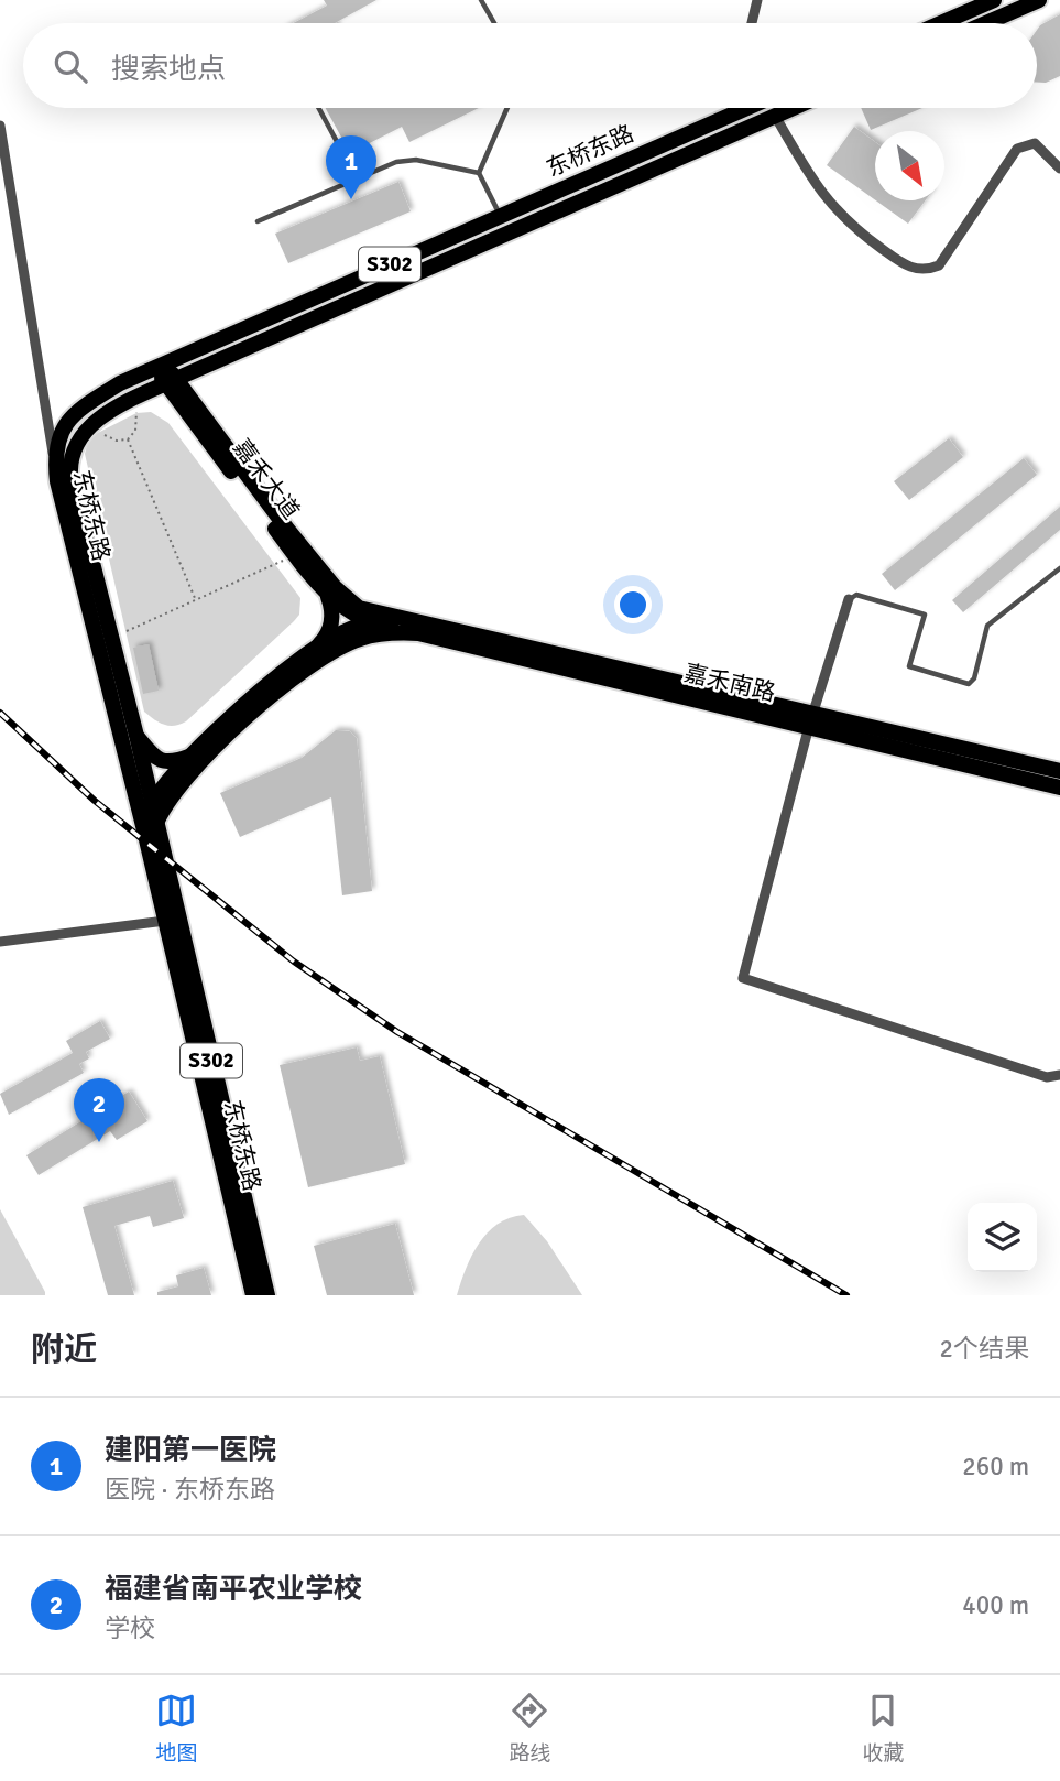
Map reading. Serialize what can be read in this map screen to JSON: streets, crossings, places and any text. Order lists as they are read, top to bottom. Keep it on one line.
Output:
{"streets":{"main road":["东桥东路","S302","嘉禾大道","嘉禾南路"]},"crossings":[["东桥东路","嘉禾大道"]],"north":"bottom right","page":{"search":"搜索地点","pins":["1","2"],"heading":["附近","2个结果"],"list":[{"mark":"1","name":"建阳第一医院","note":"医院 · 东桥东路","value":"260 m"},{"mark":"2","name":"福建省南平农业学校","note":"学校","value":"400 m"}],"nav":["地图","路线","收藏"]}}
